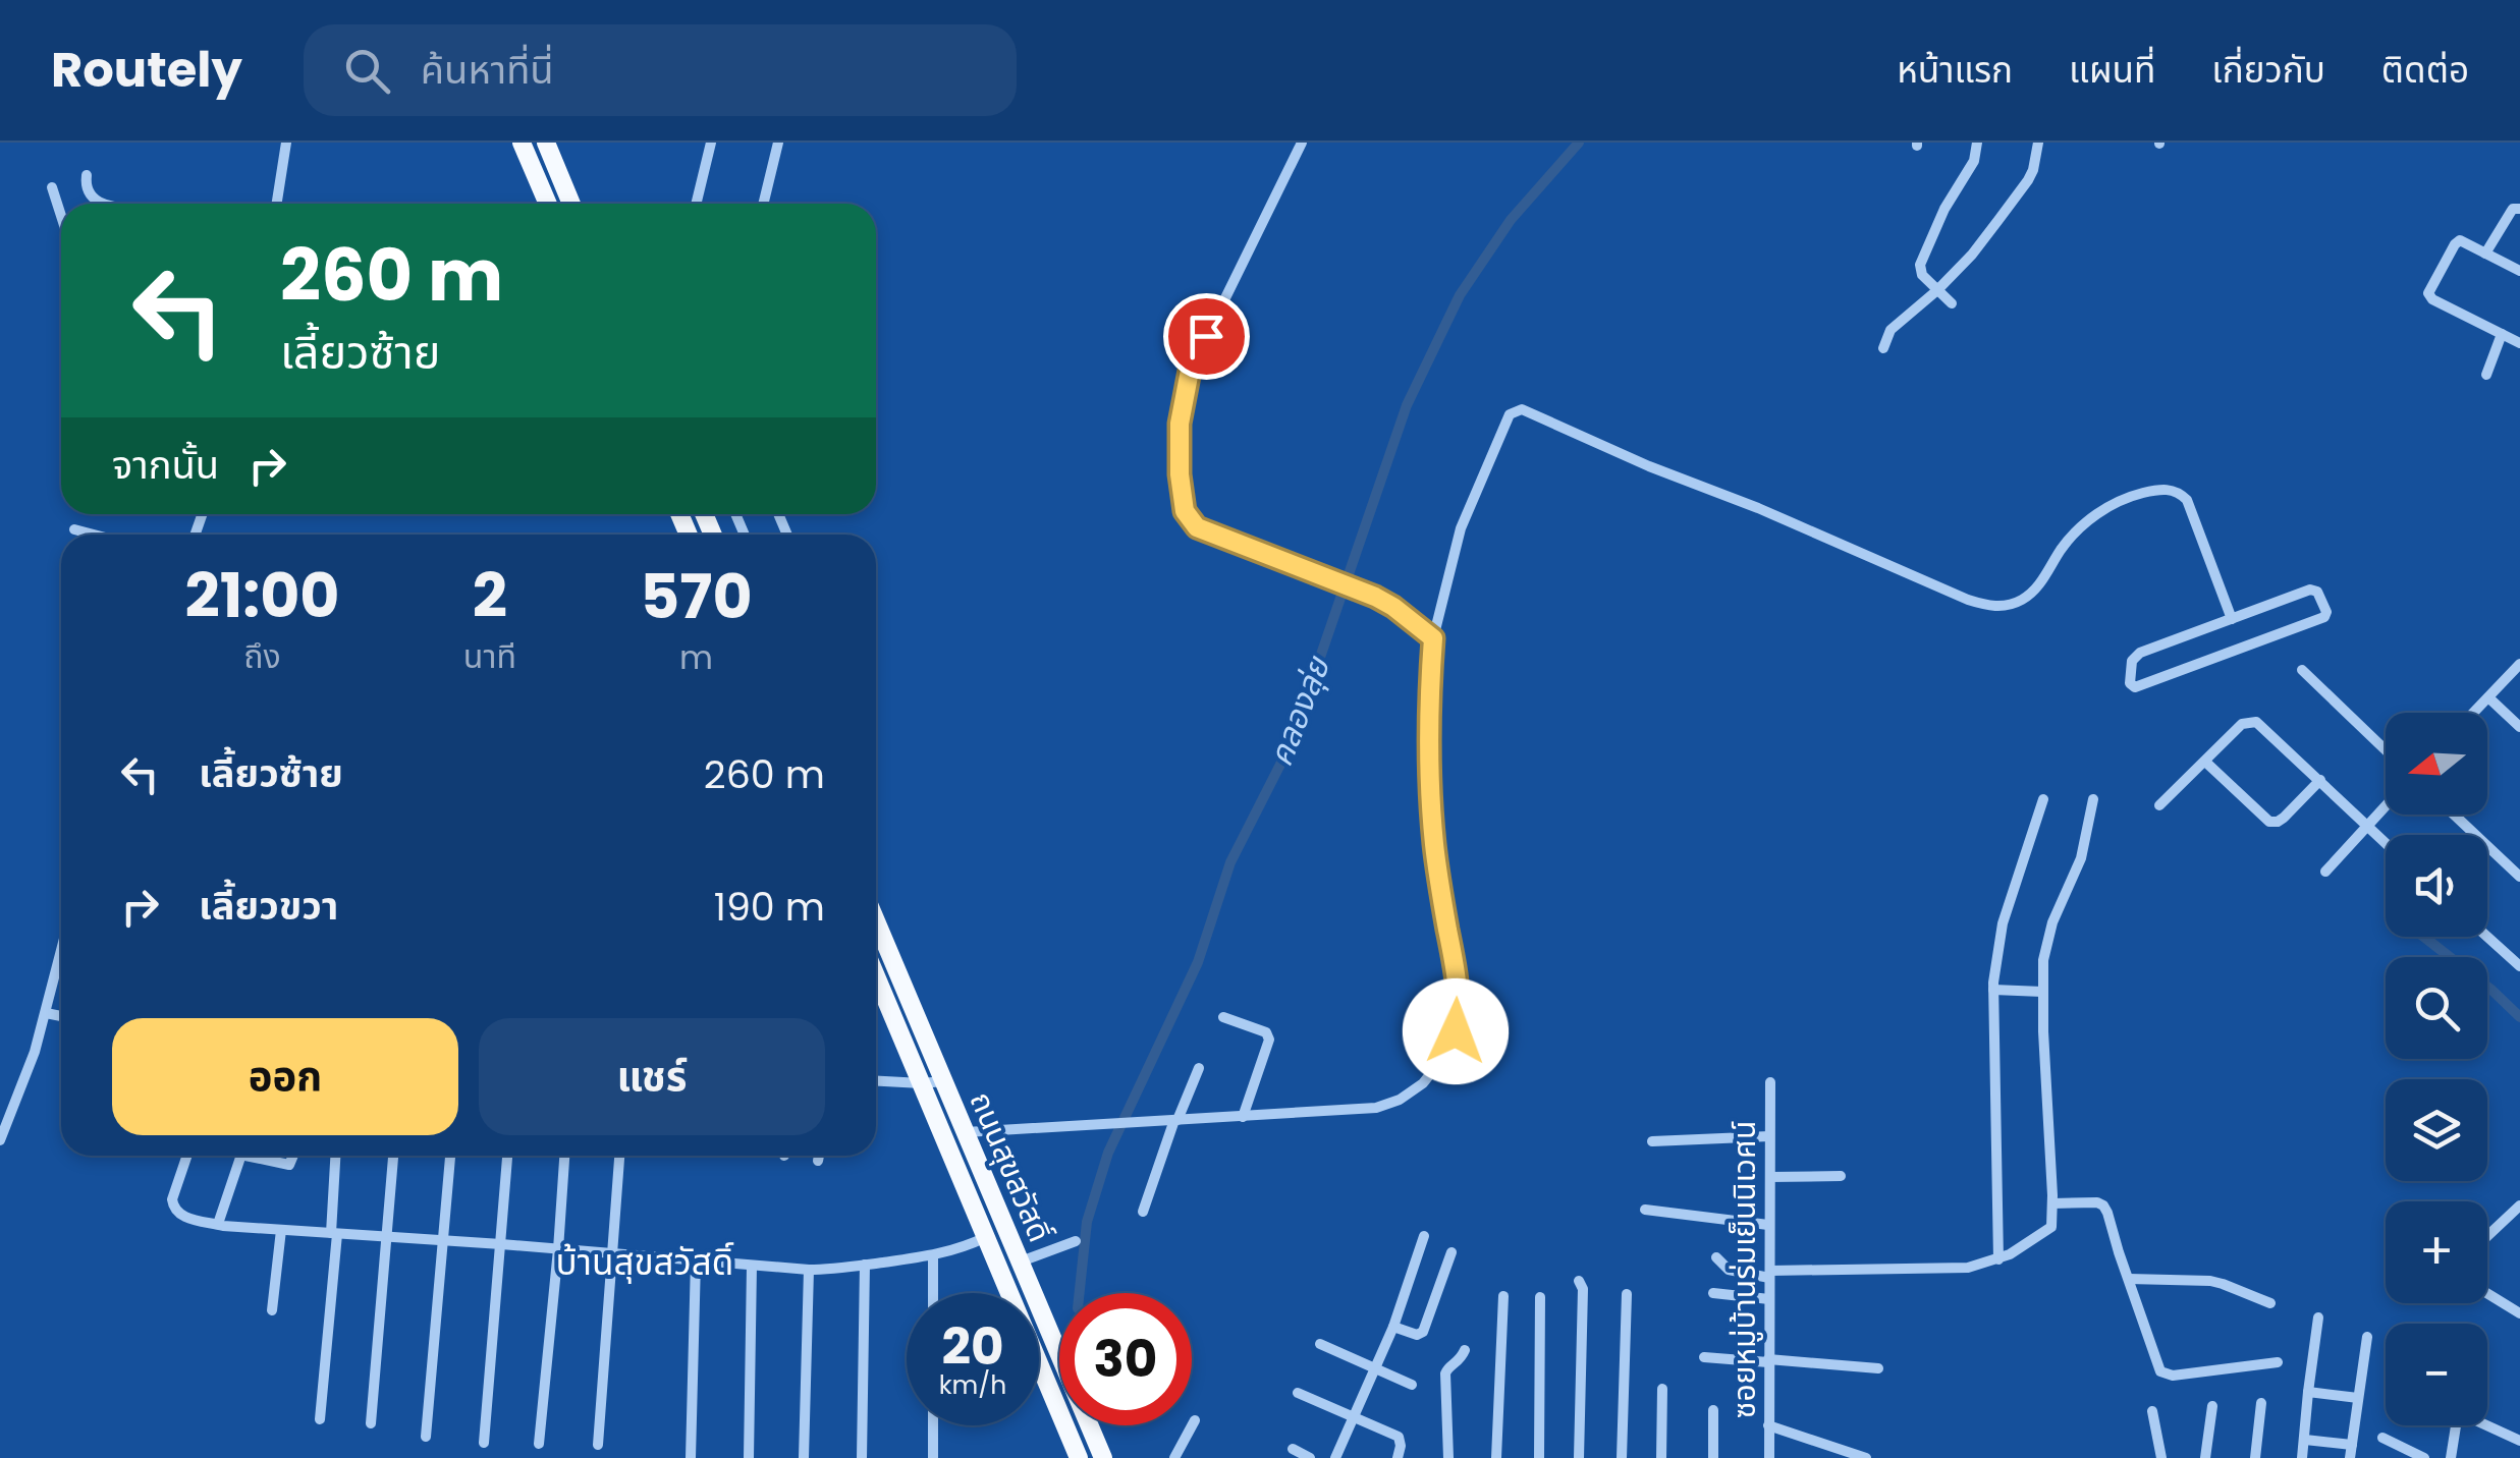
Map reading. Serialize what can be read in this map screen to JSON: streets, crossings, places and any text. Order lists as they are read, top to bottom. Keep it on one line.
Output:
{"streets":{"main road":["ถนนสุขสวัสดิ์"],"street":["ซอยหมู่บ้านร่มเย็นนิเวศน์"]},"districts":["บ้านสุขสวัสดิ์"],"water":["คลองลุ่ย"],"north":"left","page":{"header":"Routely","search":"ค้นหาที่นี่","nav":["หน้าแรก","แผนที่","เกี่ยวกับ","ติดต่อ"],"turn":["260 m","เลี้ยวซ้าย"],"then":"จากนั้น","eta":["21:00","ถึง","2","นาที","570","m"],"list":[{"name":"เลี้ยวซ้าย","value":"260 m"},{"name":"เลี้ยวขวา","value":"190 m"}],"map_buttons":["+","−"],"buttons":["ออก","แชร์"],"speed":"20 km/h","limit":"30"}}
